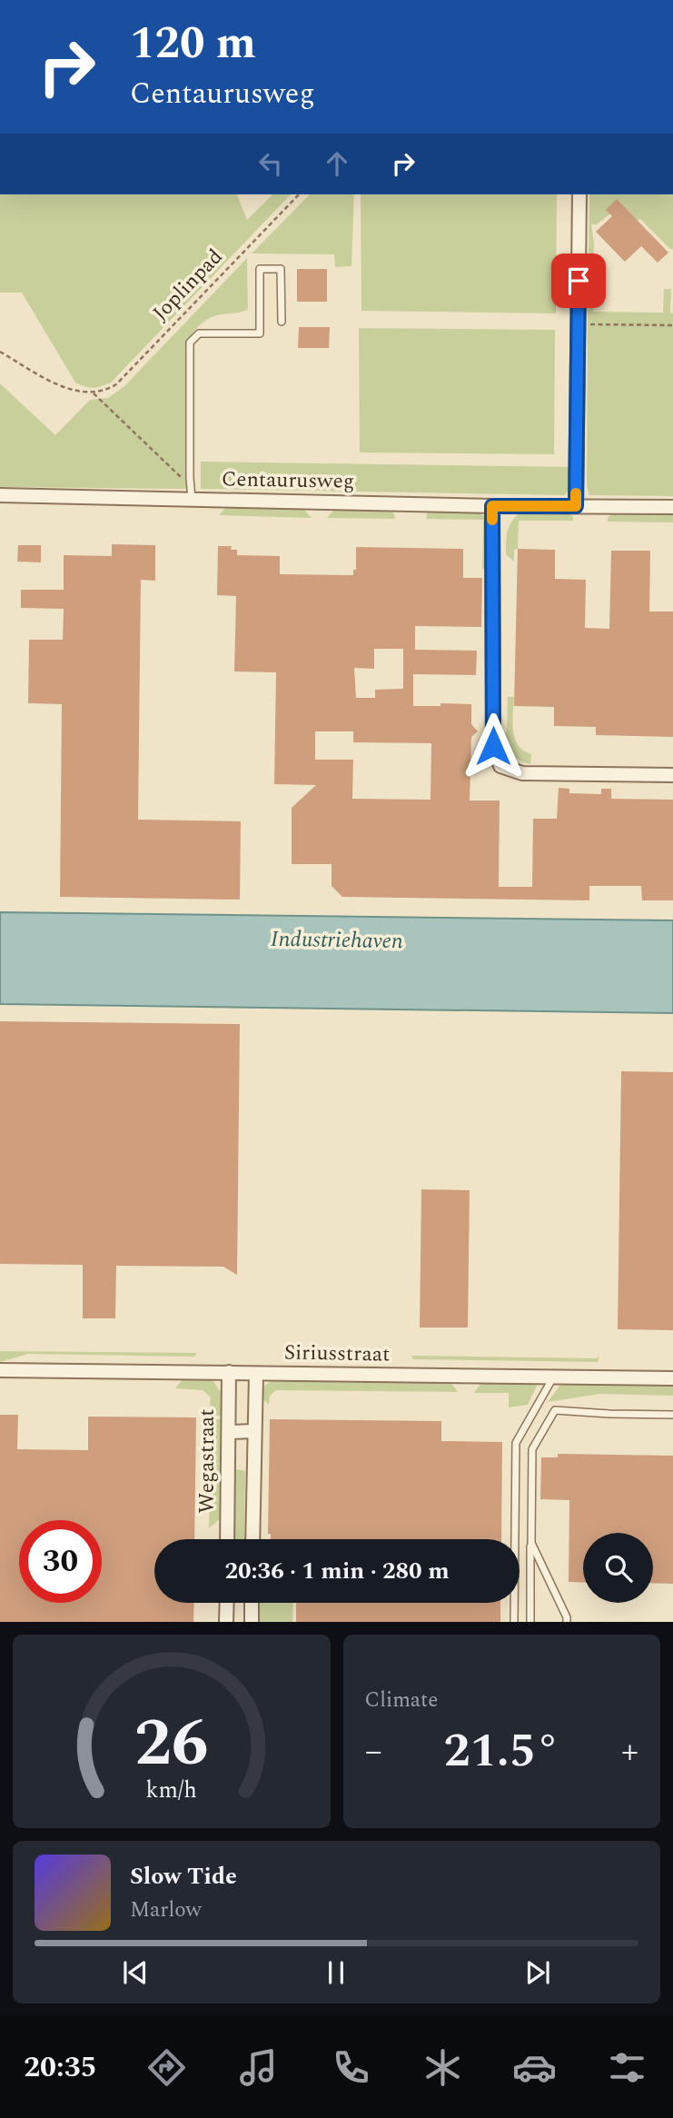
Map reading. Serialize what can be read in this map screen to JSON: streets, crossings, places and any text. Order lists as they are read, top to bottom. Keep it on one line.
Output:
{"streets":{"street":["Centaurusweg","Siriusstraat","Wegastraat"],"path":["Joplinpad"]},"crossings":[["Siriusstraat","Wegastraat"]],"water":["Industriehaven"],"page":{"turn":["120 m","Centaurusweg"],"limit":"30","trip":"20:36 · 1 min · 280 m","tile":"Climate","heat":["−","21.5°","+"],"song":["Slow Tide","Marlow"],"tabs":"20:35","gauge":["26","km/h"]}}
